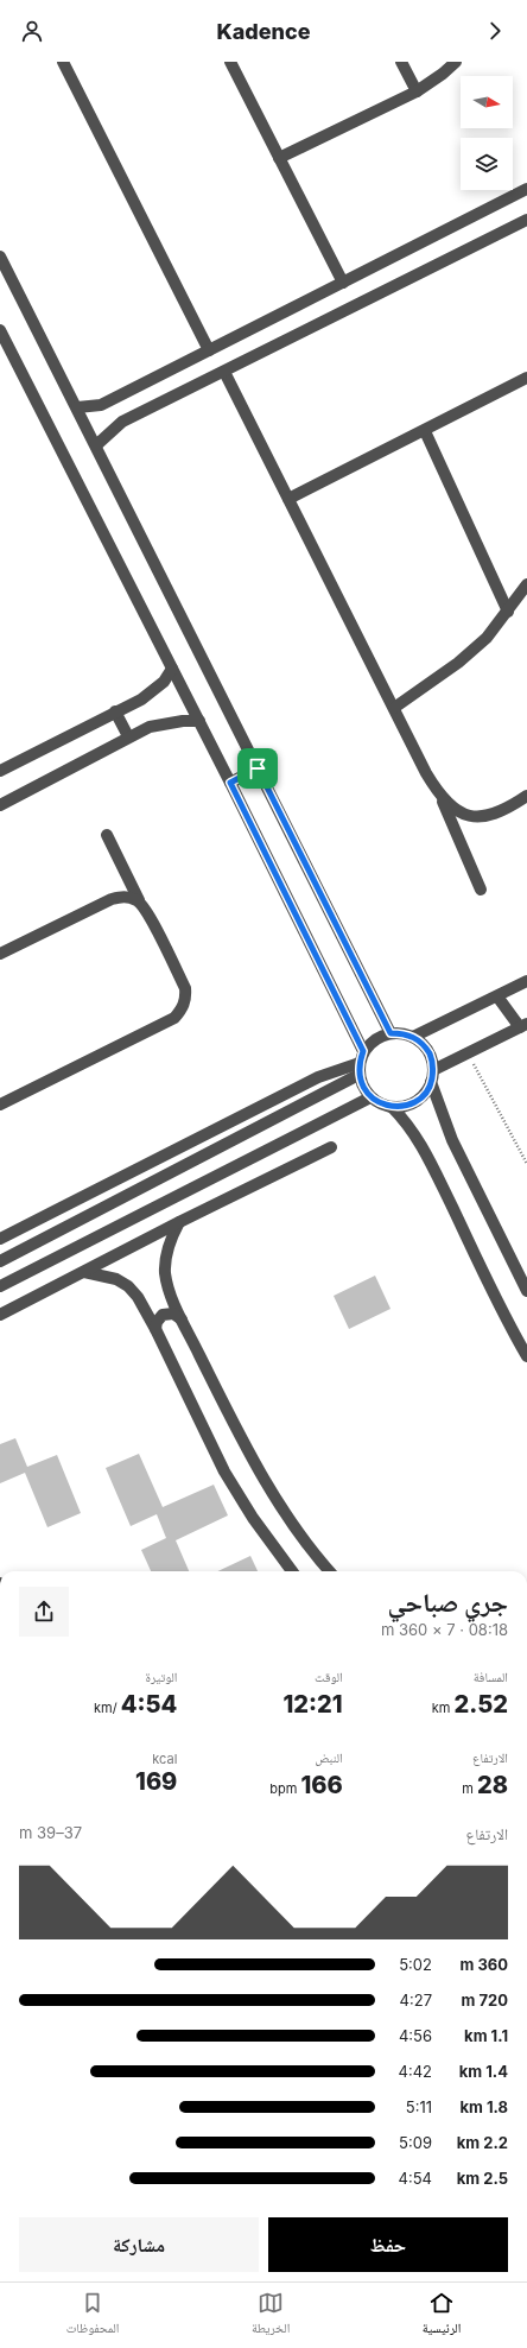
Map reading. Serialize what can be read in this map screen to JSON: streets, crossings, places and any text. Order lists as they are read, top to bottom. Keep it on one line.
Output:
{"north":"right","page":{"header":"Kadence","heading":["جري صباحي","08:18 · 7 × 360 m"],"stats":[["المسافة","2.52 km"],["الوقت","12:21"],["الوتيرة","4:54 /km"],["الارتفاع","28 m"],["النبض","166 bpm"],["kcal","169"]],"chart":["الارتفاع","37–39 m"],"list":[{"name":"360 m","note":"5:02"},{"name":"720 m","note":"4:27"},{"name":"1.1 km","note":"4:56"},{"name":"1.4 km","note":"4:42"},{"name":"1.8 km","note":"5:11"},{"name":"2.2 km","note":"5:09"},{"name":"2.5 km","note":"4:54"}],"buttons":["حفظ","مشاركة"],"tabs":["الرئيسية","الخريطة","المحفوظات"]}}
